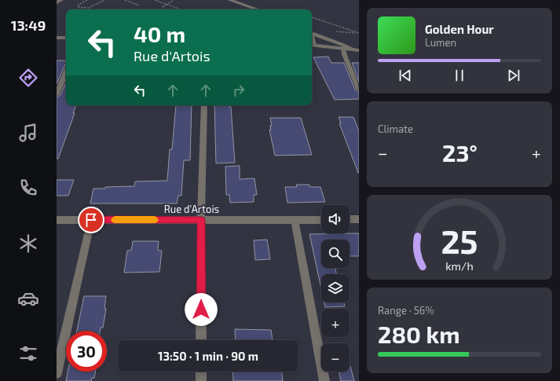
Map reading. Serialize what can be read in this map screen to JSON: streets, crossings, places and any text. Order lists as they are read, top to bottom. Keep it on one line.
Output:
{"streets":{"street":["Rue d'Artois"]},"page":{"tabs":"13:49","turn":["40 m","Rue d'Artois"],"song":["Golden Hour","Lumen"],"tile":["Climate",["Range · 56%","280 km"]],"heat":["−","23°","+"],"map_buttons":["+","−"],"limit":"30","trip":"13:50 · 1 min · 90 m","gauge":["25","km/h"]}}
